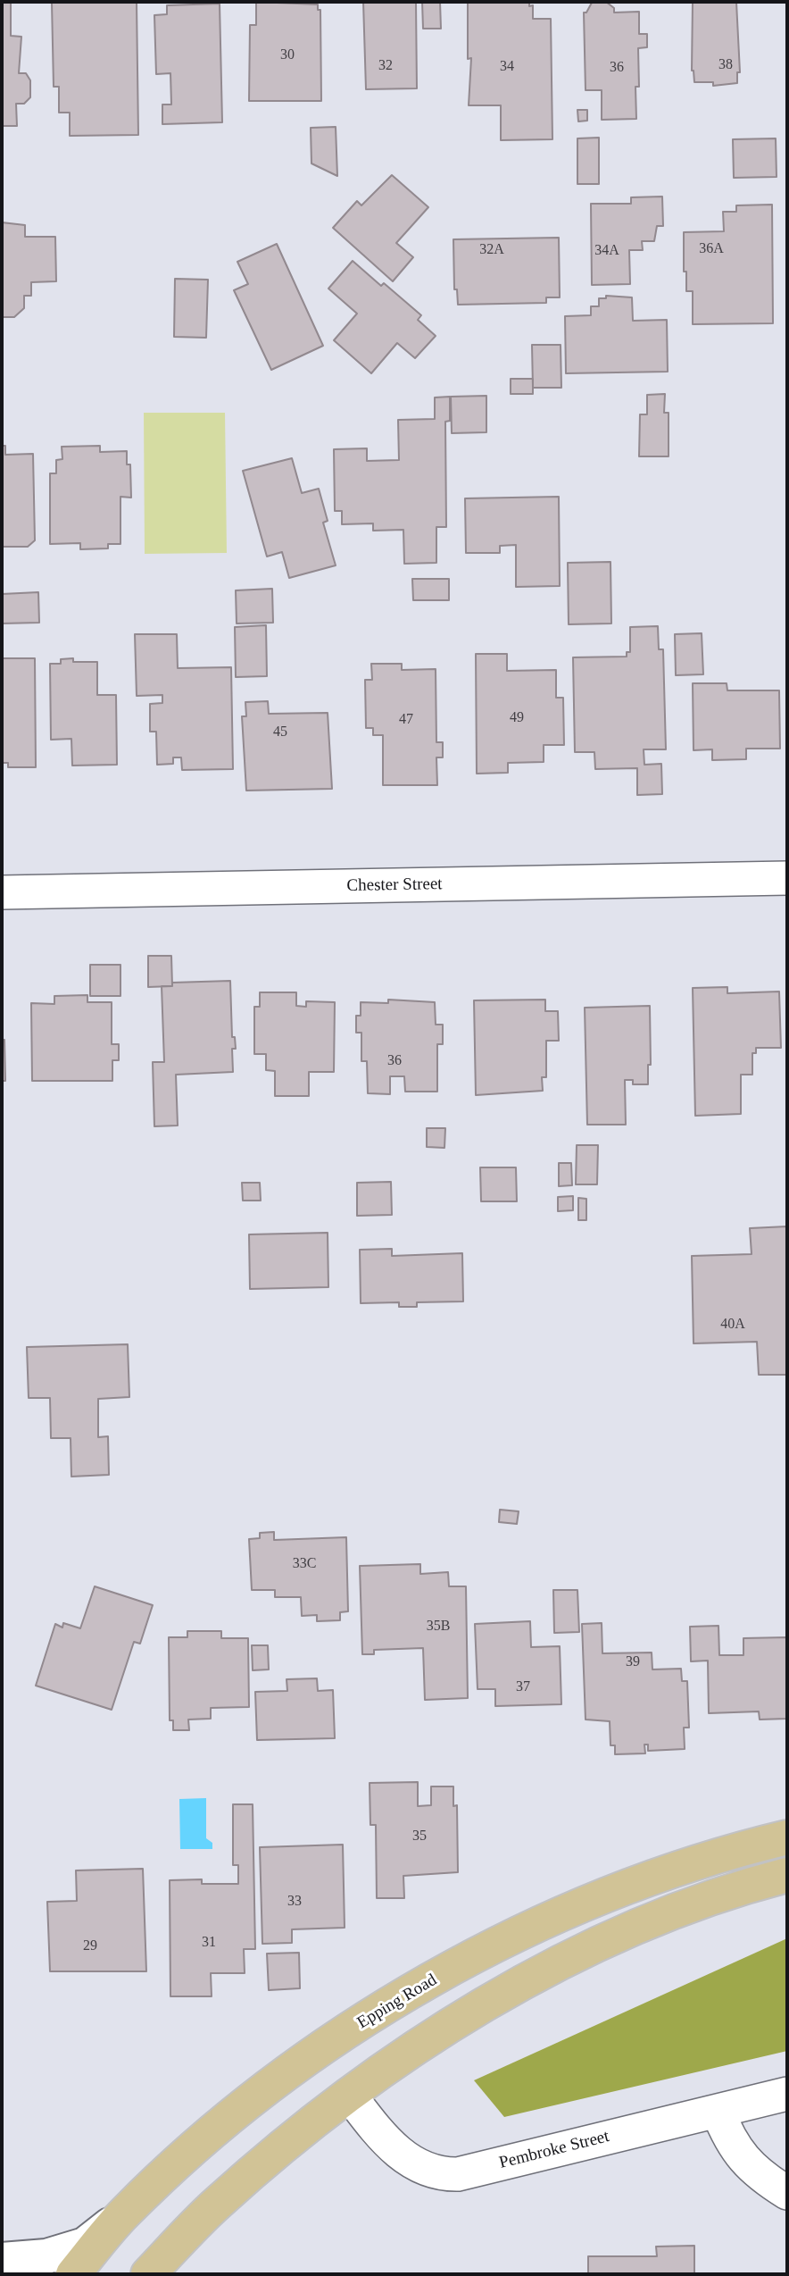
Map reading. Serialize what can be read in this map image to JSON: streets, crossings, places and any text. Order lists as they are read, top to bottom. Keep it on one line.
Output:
{"streets":{"main road":["Epping Road"],"street":["Chester Street","Pembroke Street"]},"house_numbers":["30","38","32","34","36","36A","32A","34A","49","47","45","36","40A","33C","35B","39","37","35","33","31","29"]}
